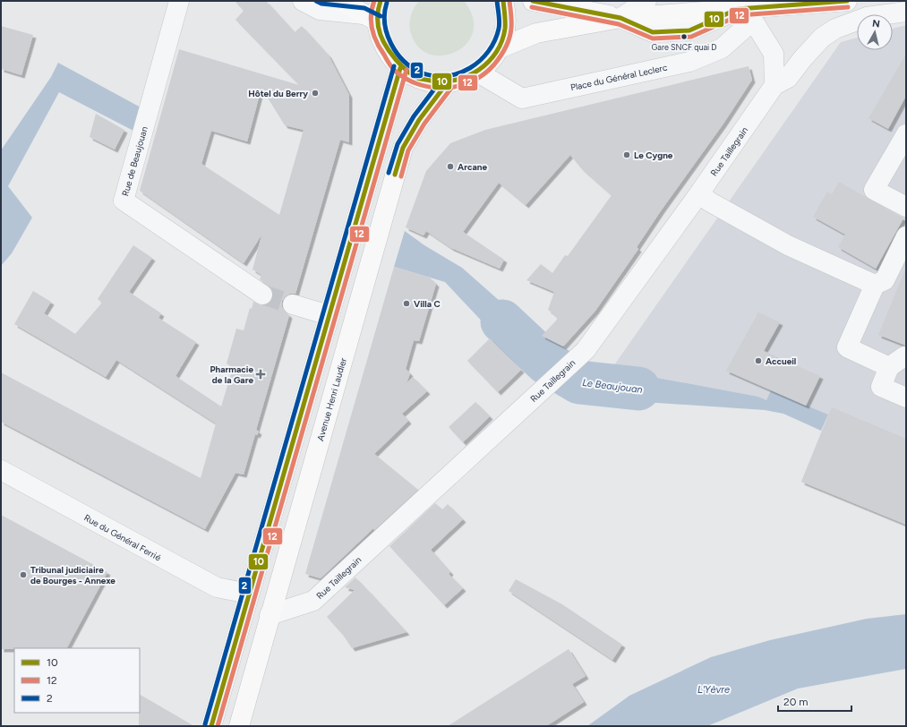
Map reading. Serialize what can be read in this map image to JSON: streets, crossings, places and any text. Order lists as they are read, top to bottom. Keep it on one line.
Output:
{"streets":{"main road":["Avenue Henri Laudier"],"street":["Place du Général Leclerc","Rue Taillegrain","Rue de Beaujouan","Rue du Général Ferrié"]},"crossings":[["Rue Taillegrain","Avenue Henri Laudier"]],"water":["Le Beaujouan","L'Yèvre"],"places":{"other":["Gare SNCF quai D","Hôtel du Berry","Le Cygne","Arcane","Villa C","Accueil","Tribunal judiciaire de Bourges - Annexe"],"health":["Pharmacie de la Gare"]},"lines":["transit line 10","transit line 12","transit line 2"],"legend":["10","12","2"],"scale_bar":"20 m","north":"top"}
